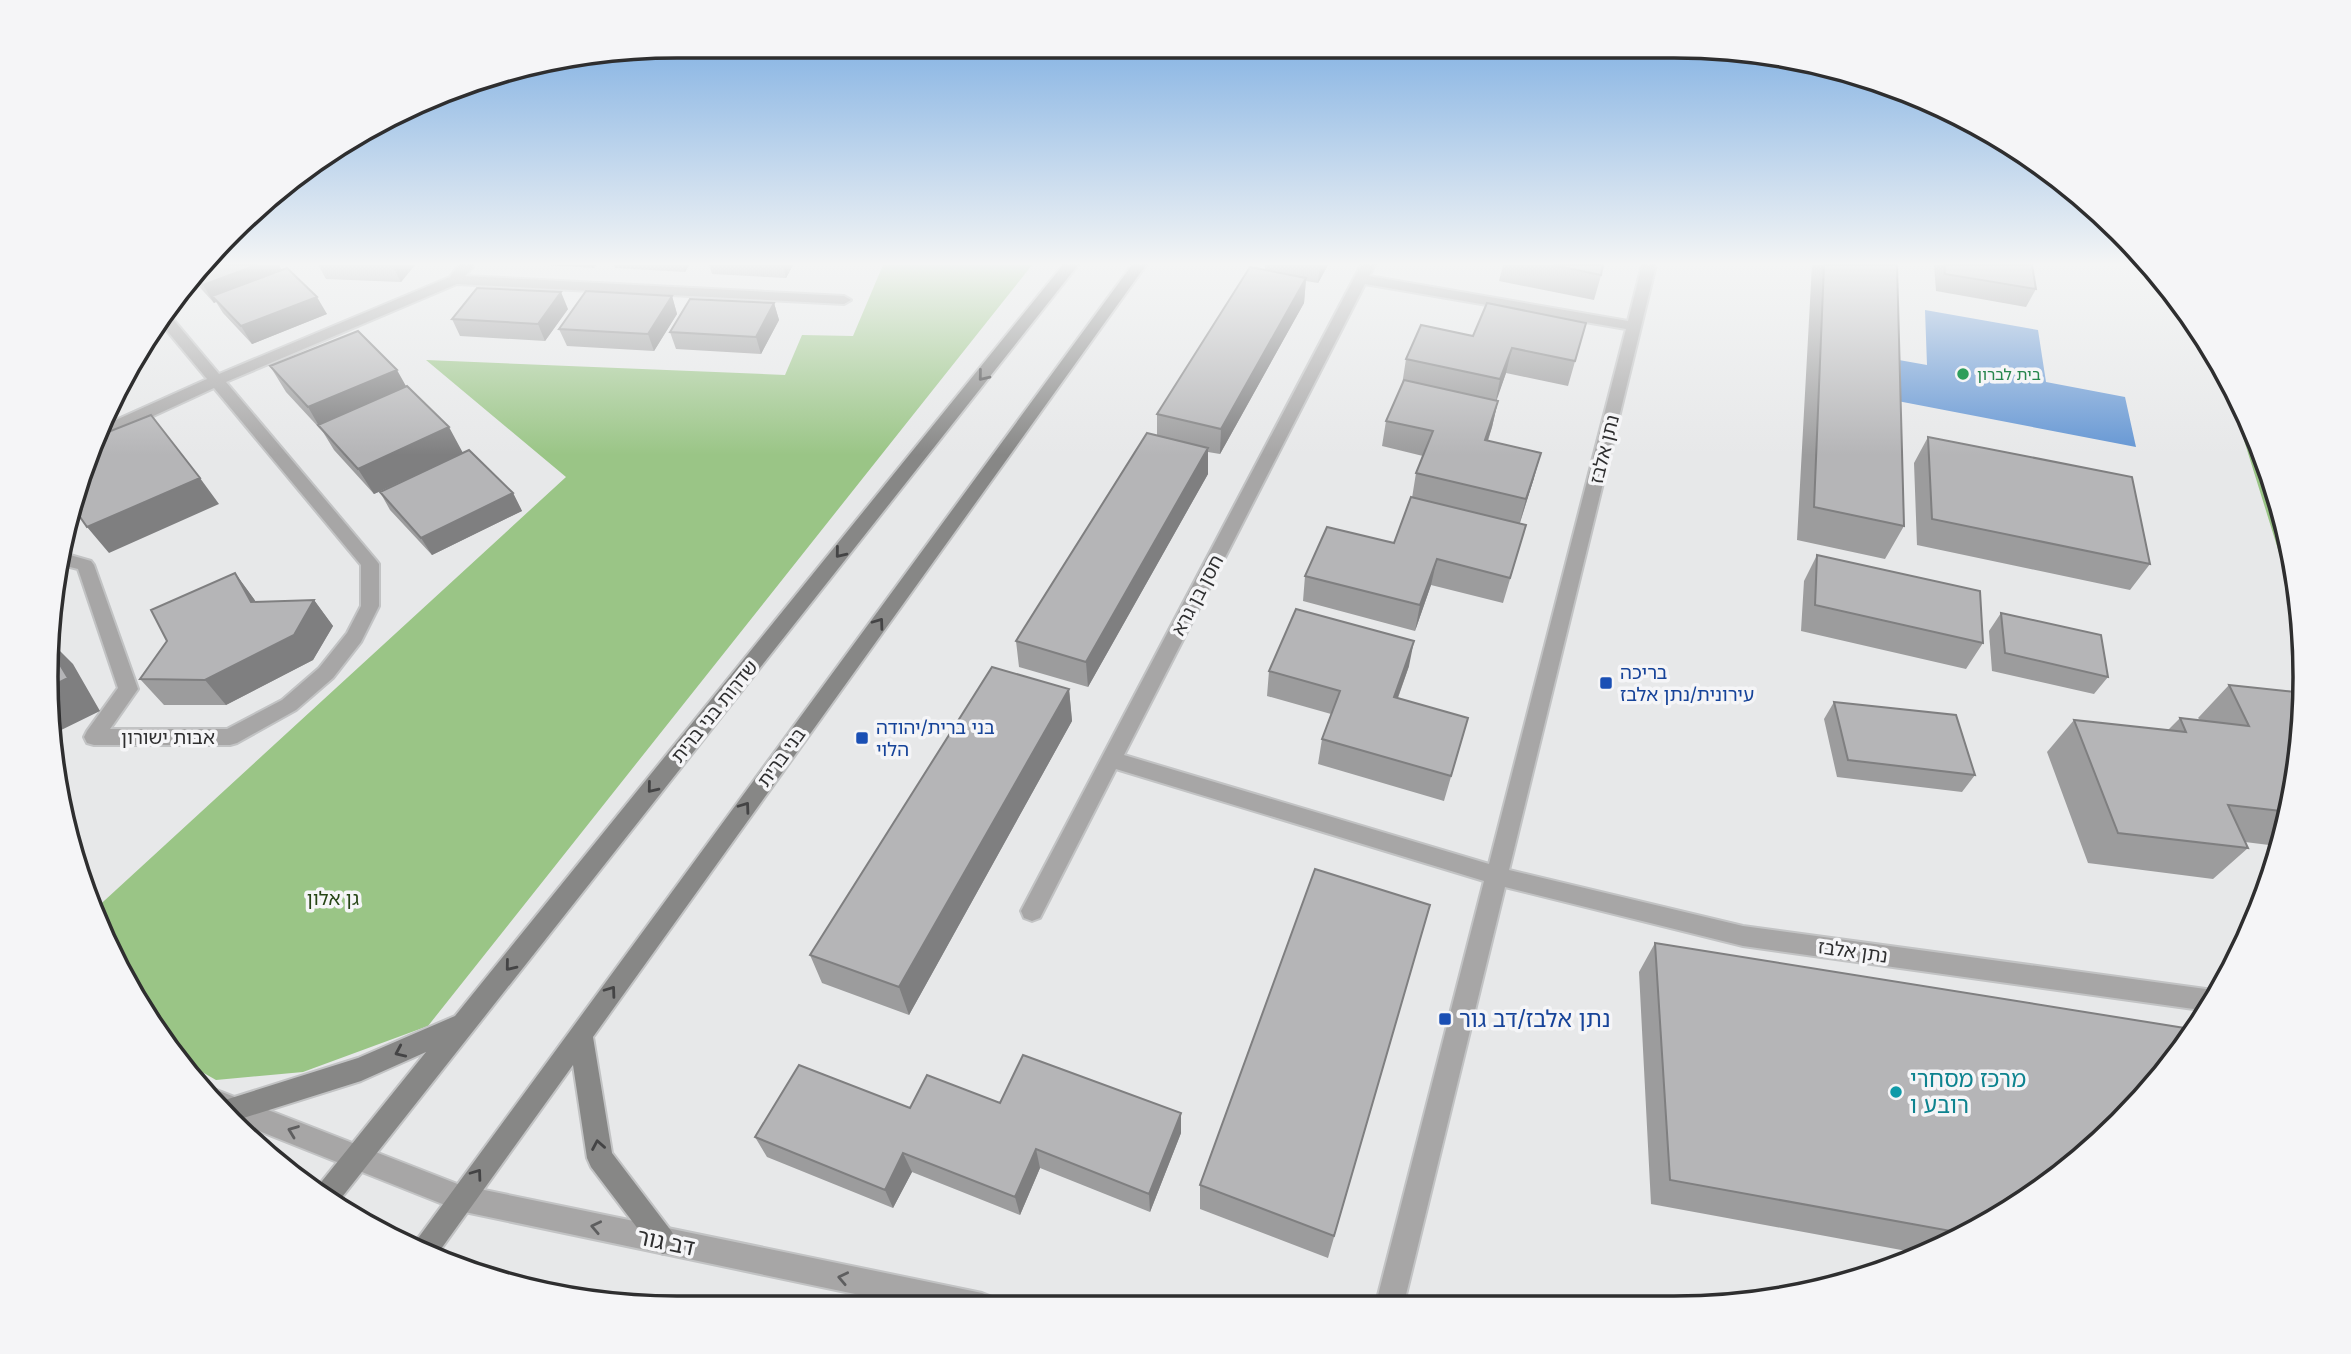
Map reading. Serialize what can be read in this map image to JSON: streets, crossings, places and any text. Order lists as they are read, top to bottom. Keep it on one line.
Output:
{"streets":{"main road":["שדרות בני ברית","בני ברית"],"street":["נתן אלבז","חסן בן גרא","אבות ישורון","דב גור"]},"crossings":[["נתן אלבז","חסן בן גרא"],["שדרות בני ברית","דב גור"],["בני ברית","דב גור"]],"one_way":["שדרות בני ברית","בני ברית","דב גור"],"parks":["גן אלון"],"places":{"other":["בית לברון","מרכז מסחרי רובע ו"],"transit":["בריכה עירונית/נתן אלבז","בני ברית/יהודה הלוי","נתן אלבז/דב גור"]}}
